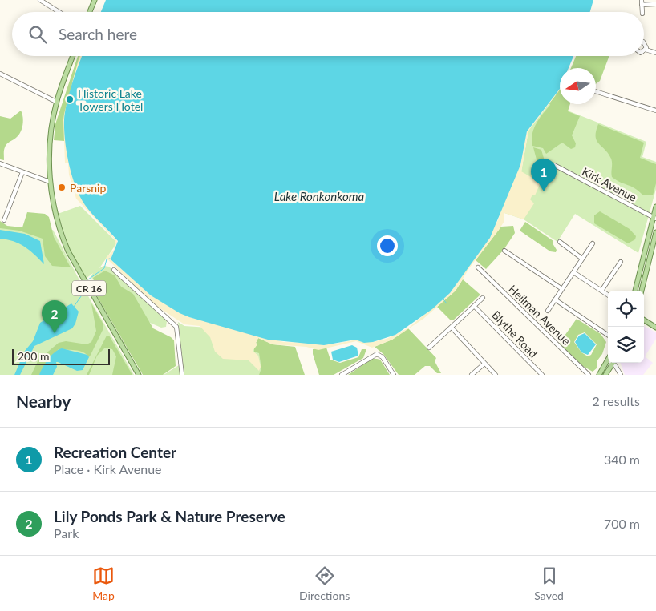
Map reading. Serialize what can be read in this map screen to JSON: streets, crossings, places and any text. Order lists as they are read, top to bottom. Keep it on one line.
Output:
{"streets":{"main road":["CR 16"],"street":["Kirk Avenue","Heilman Avenue","Blythe Road"]},"water":["Lake Ronkonkoma"],"places":["Historic Lake Towers Hotel","Parsnip"],"scale_bar":"200 m","north":"left","page":{"search":"Search here","pins":["1","2"],"scale":"200 m","heading":["Nearby","2 results"],"list":[{"mark":"1","name":"Recreation Center","note":"Place · Kirk Avenue","value":"340 m"},{"mark":"2","name":"Lily Ponds Park & Nature Preserve","note":"Park","value":"700 m"}],"nav":["Map","Directions","Saved"]}}
